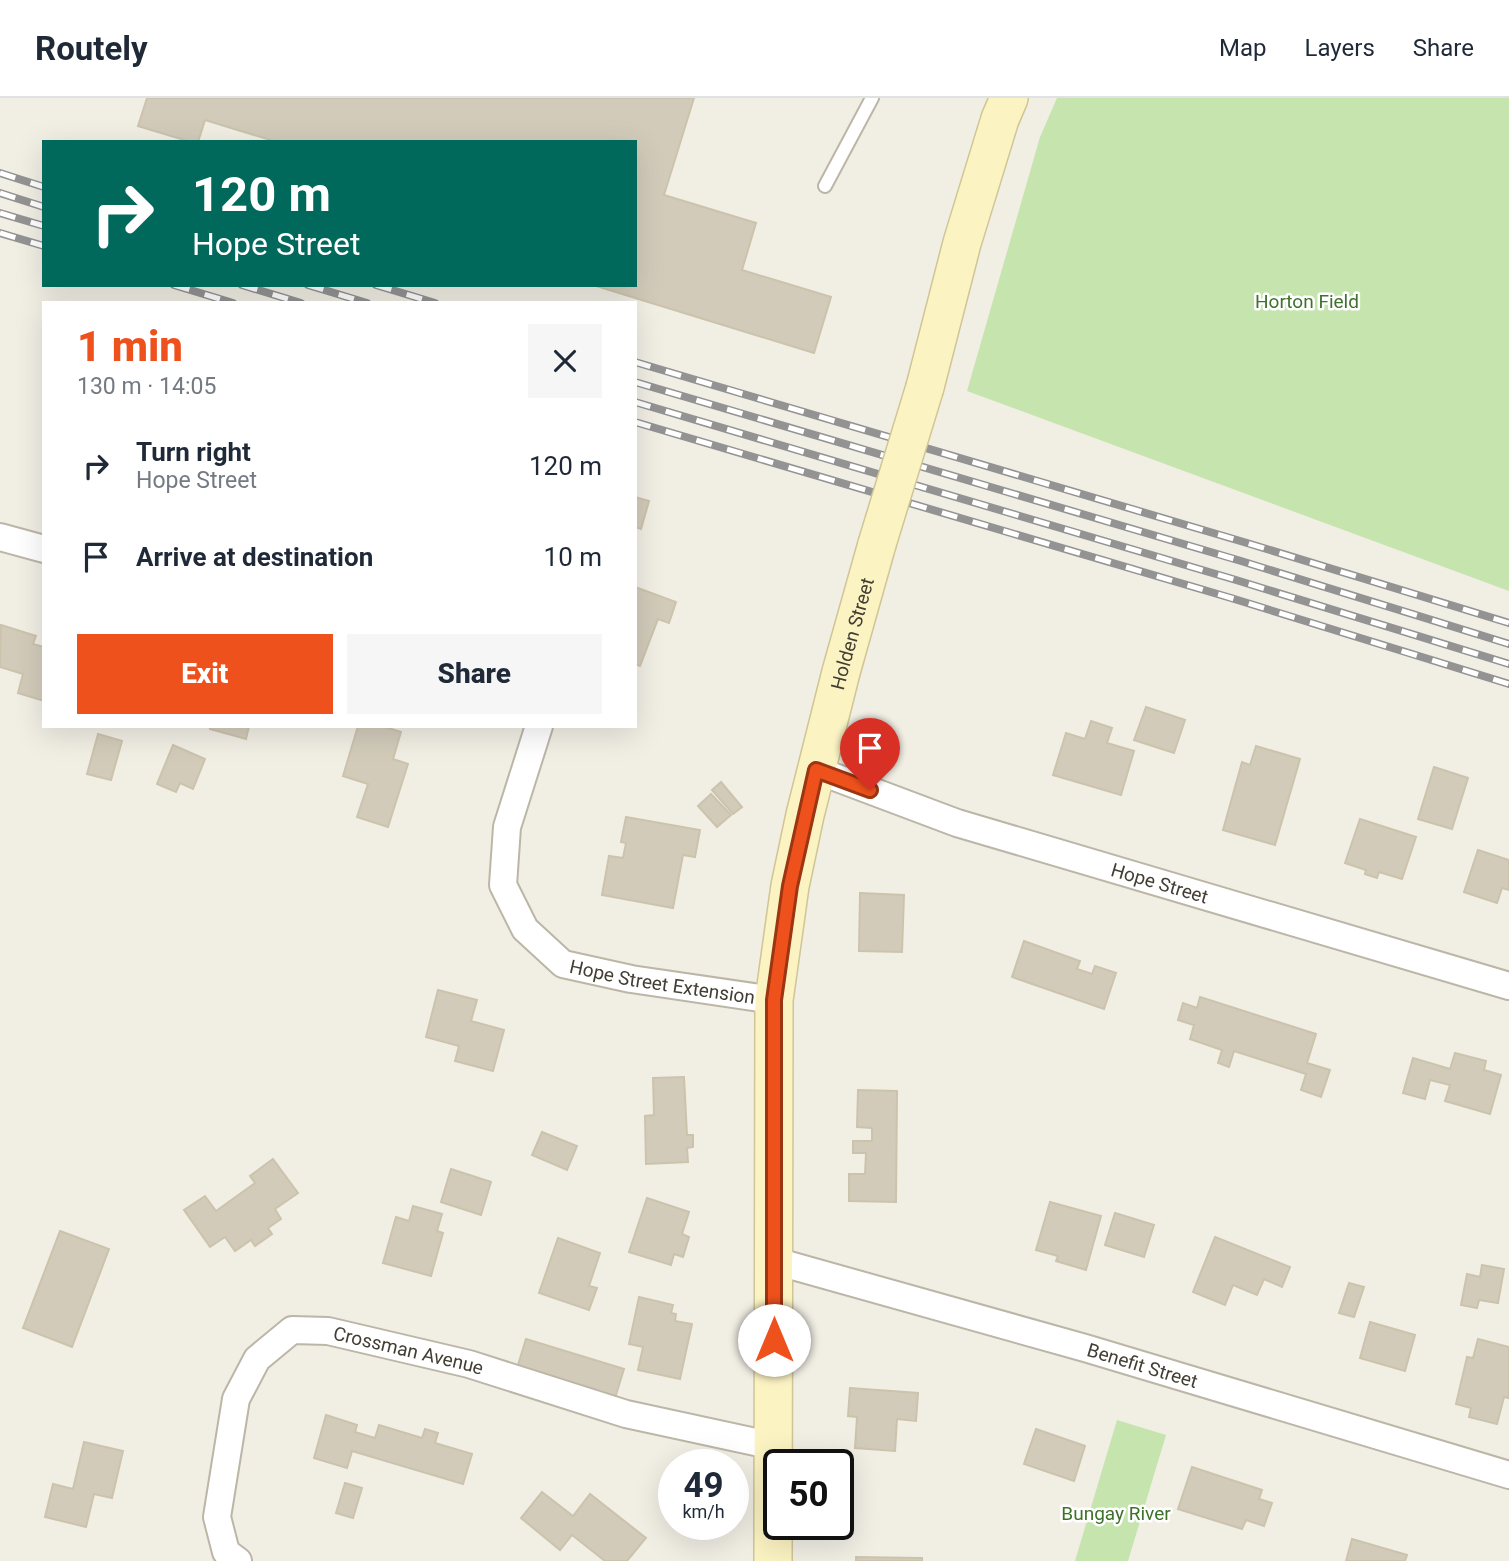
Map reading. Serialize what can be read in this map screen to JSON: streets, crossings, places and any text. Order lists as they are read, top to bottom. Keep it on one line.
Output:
{"streets":{"main road":["Holden Street"],"street":["Hope Street","Hope Street Extension","Crossman Avenue","Benefit Street"]},"crossings":[["Holden Street","Hope Street"],["Holden Street","Hope Street Extension"],["Holden Street","Crossman Avenue"],["Holden Street","Benefit Street"]],"parks":["Horton Field","Bungay River"],"page":{"header":"Routely","nav":["Map","Layers","Share"],"turn":["120 m","Hope Street"],"heading":["1 min","130 m · 14:05"],"list":[{"name":"Turn right","note":"Hope Street","value":"120 m"},{"name":"Arrive at destination","value":"10 m"}],"buttons":["Exit","Share"],"speed":"49 km/h","limit":"50"}}
